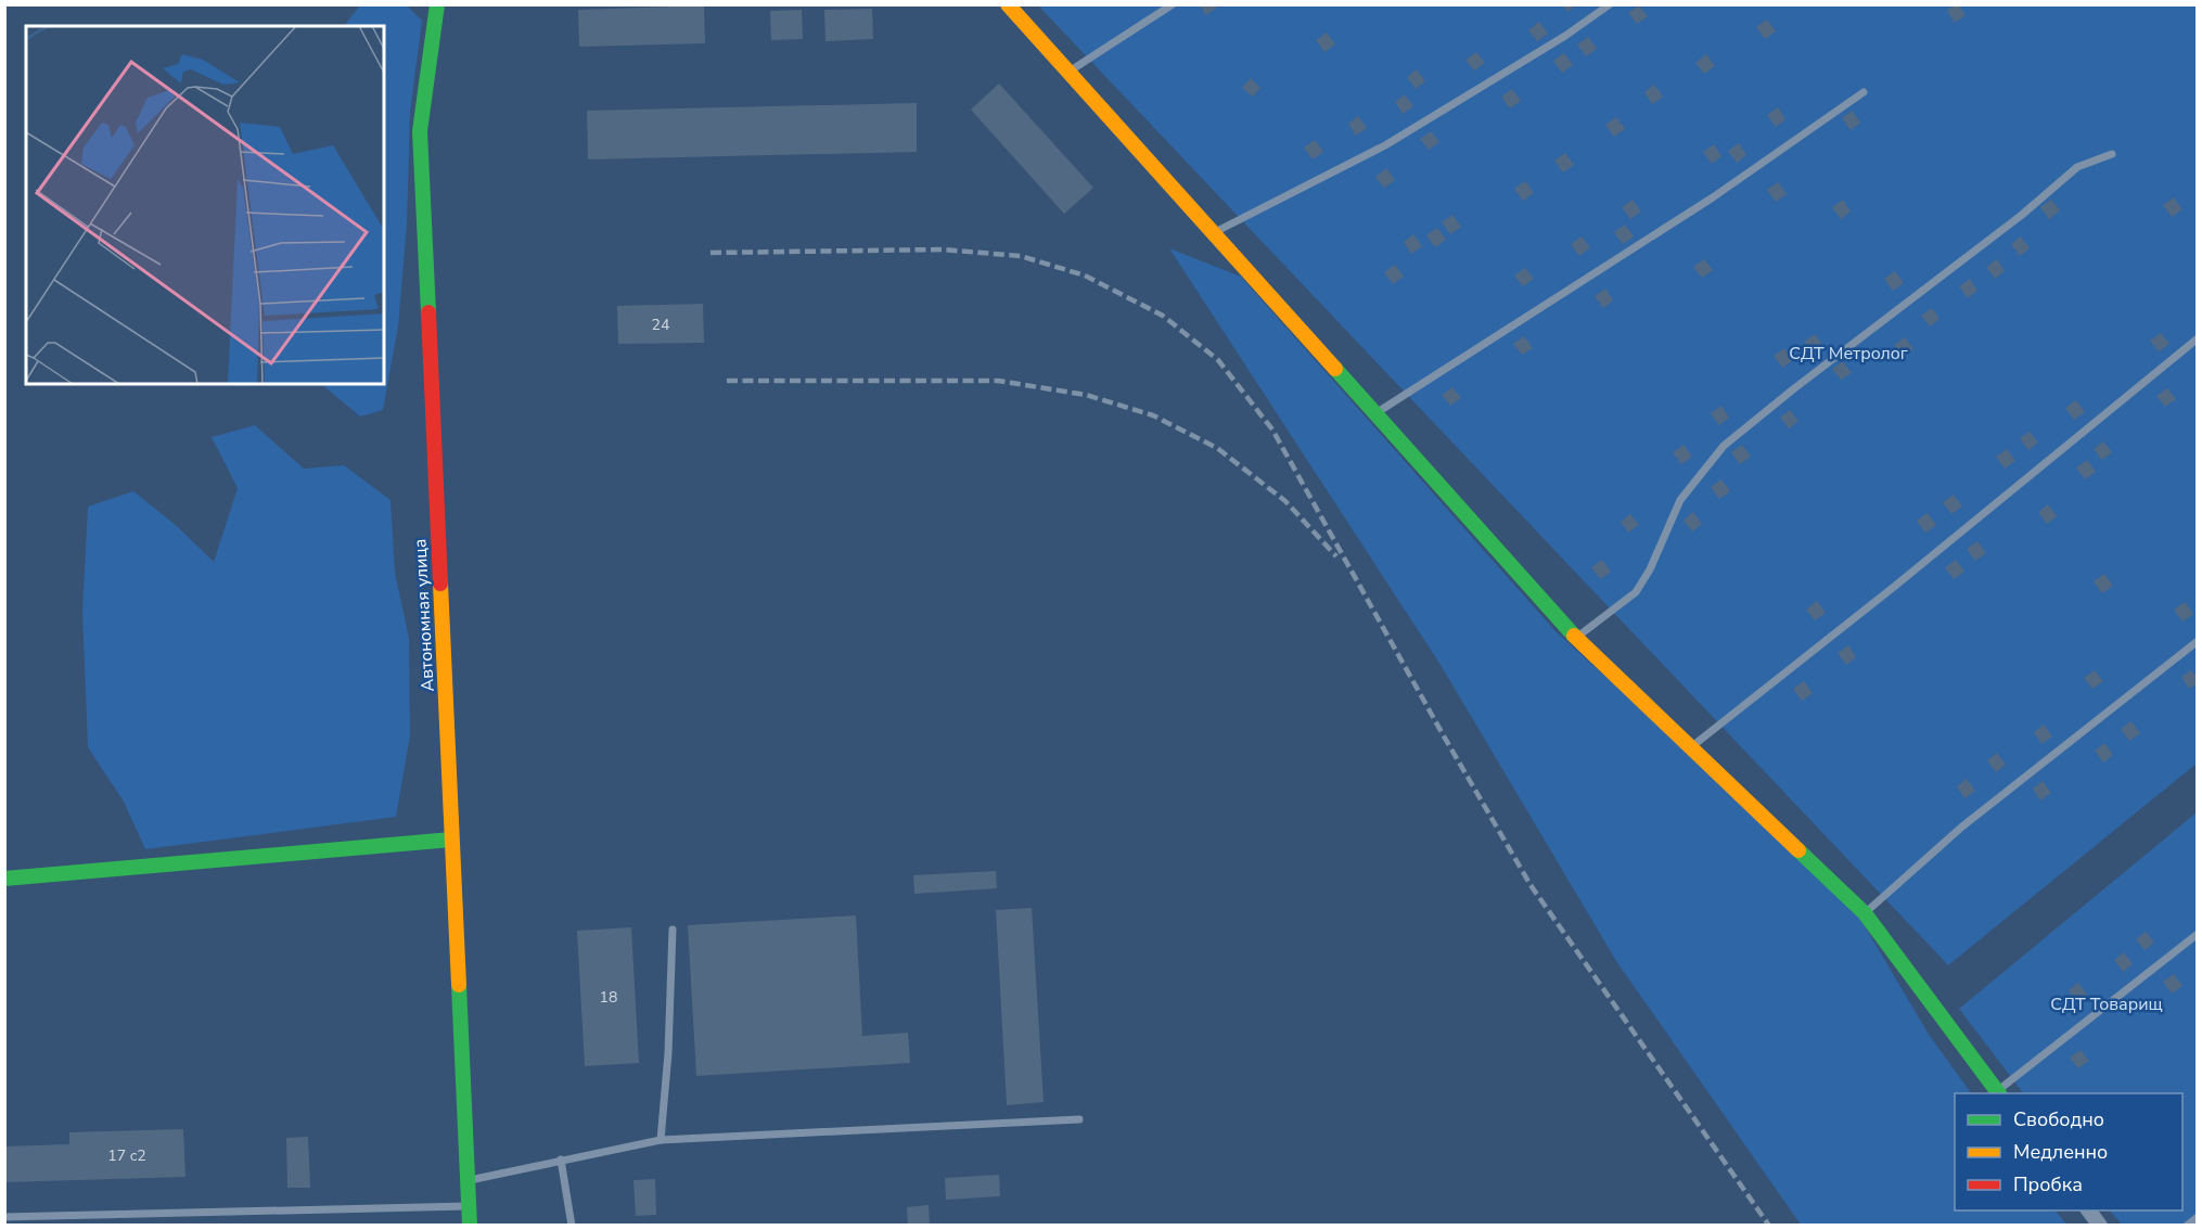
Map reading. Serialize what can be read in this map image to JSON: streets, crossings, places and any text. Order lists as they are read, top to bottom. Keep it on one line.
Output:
{"streets":{"street":["Автономная улица"]},"parks":["СДТ Метролог","СДТ Товарищ"],"house_numbers":["24","18","17 с2"],"legend":["Свободно","Медленно","Пробка"]}
